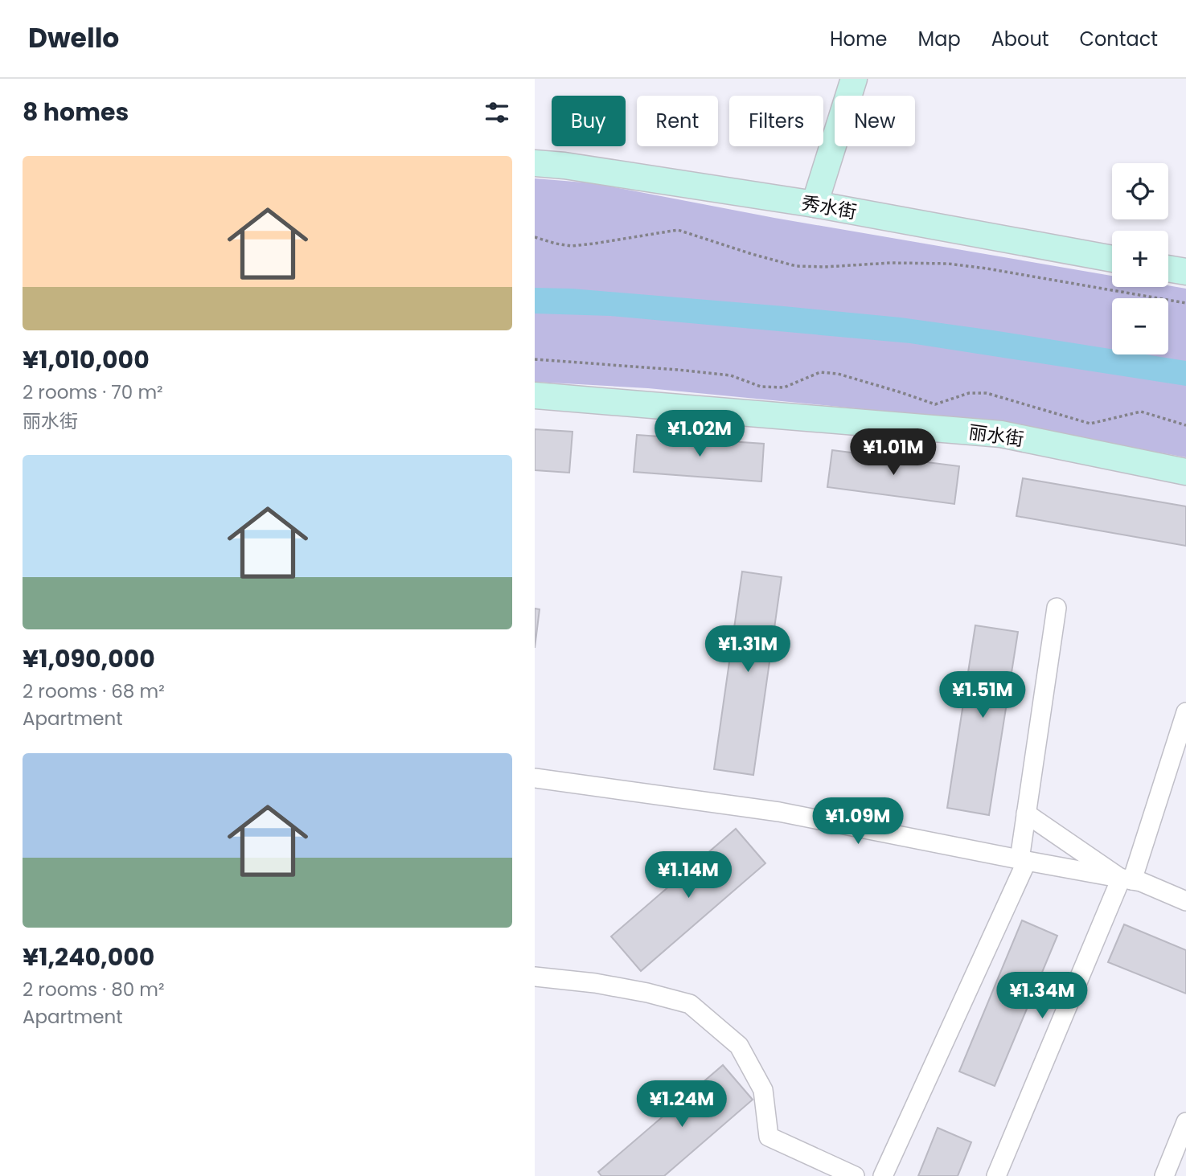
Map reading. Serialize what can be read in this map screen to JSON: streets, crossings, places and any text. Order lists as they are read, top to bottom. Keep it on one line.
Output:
{"streets":{"street":["秀水街","丽水街"]},"page":{"header":"Dwello","nav":["Home","Map","About","Contact"],"heading":"8 homes","chip":["Buy","Rent","Filters","New"],"list":[{"name":"¥1,010,000","note":"2 rooms · 70 m² · 丽水街"},{"name":"¥1,090,000","note":"2 rooms · 68 m² · Apartment"},{"name":"¥1,240,000","note":"2 rooms · 80 m² · Apartment"}],"map_buttons":["+","−"],"price":["¥1.02M","¥1.01M","¥1.31M","¥1.51M","¥1.09M","¥1.14M","¥1.34M","¥1.24M"]}}
